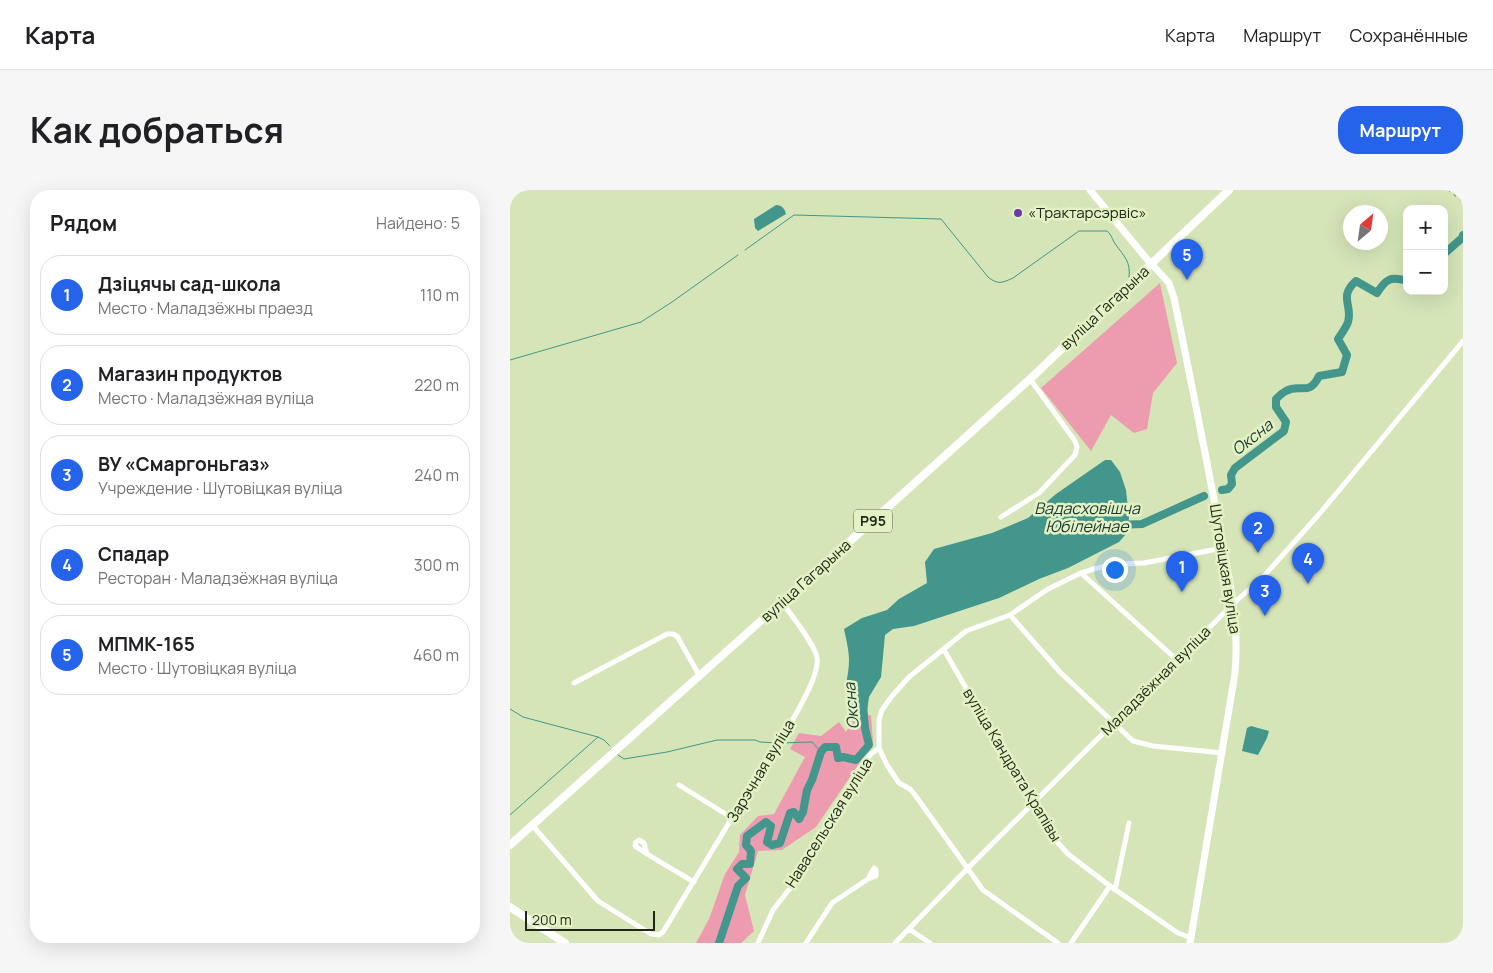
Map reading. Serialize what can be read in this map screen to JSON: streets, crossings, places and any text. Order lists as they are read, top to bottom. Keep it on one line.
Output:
{"streets":{"main road":["вуліца Гагарына","Р95","Шутовіцкая вуліца"],"street":["Маладзёжная вуліца","вуліца Кандрата Крапівы","Зарэчная вуліца","Навасельская вуліца"]},"crossings":[["вуліца Гагарына","Шутовіцкая вуліца"],["вуліца Гагарына","Зарэчная вуліца"],["Шутовіцкая вуліца","Маладзёжная вуліца"],["Шутовіцкая вуліца","вуліца Кандрата Крапівы"],["Шутовіцкая вуліца","Навасельская вуліца"],["Маладзёжная вуліца","вуліца Кандрата Крапівы"],["вуліца Кандрата Крапівы","Навасельская вуліца"]],"water":["Оксна","Вадасховішча Юбілейнае"],"places":["«Трактарсэрвіс»"],"scale_bar":"200 m","north":"top right","page":{"header":"Карта","nav":["Карта","Маршрут","Сохранённые"],"title":"Как добраться","buttons":"Маршрут","heading":["Рядом","Найдено: 5"],"map_buttons":["+","−"],"pins":["5","2","4","1","3"],"list":[{"mark":"1","name":"Дзіцячы сад-школа","note":"Место · Маладзёжны праезд","value":"110 m"},{"mark":"2","name":"Магазин продуктов","note":"Место · Маладзёжная вуліца","value":"220 m"},{"mark":"3","name":"ВУ «Смаргоньгаз»","note":"Учреждение · Шутовіцкая вуліца","value":"240 m"},{"mark":"4","name":"Спадар","note":"Ресторан · Маладзёжная вуліца","value":"300 m"},{"mark":"5","name":"МПМК-165","note":"Место · Шутовіцкая вуліца","value":"460 m"}],"scale":"200 m"}}
